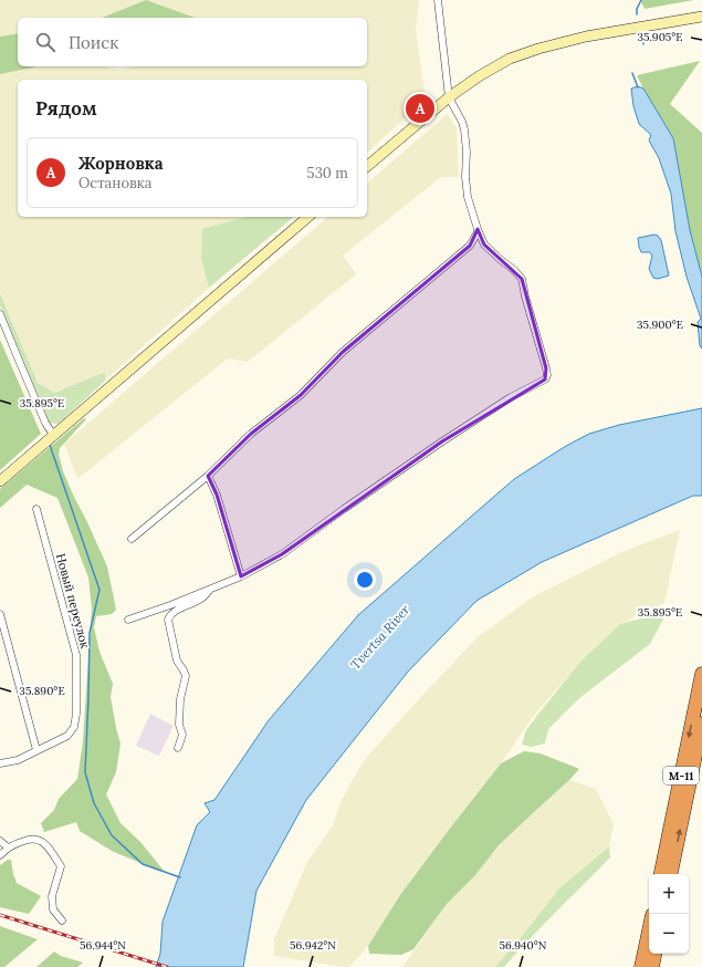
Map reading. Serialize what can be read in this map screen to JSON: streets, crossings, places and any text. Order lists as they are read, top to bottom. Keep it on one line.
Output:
{"streets":{"highway":["М-11"],"street":["Новый переулок"]},"water":["Tvertsa River"],"page":{"search":"Поиск","heading":"Рядом","pins":"A","list":[{"mark":"A","name":"Жорновка","note":"Остановка","value":"530 m"}],"map_buttons":["+","−"]},"coordinates":["35.905°E","35.900°E","35.895°E","35.890°E","56.944°N","56.942°N","56.940°N"]}
